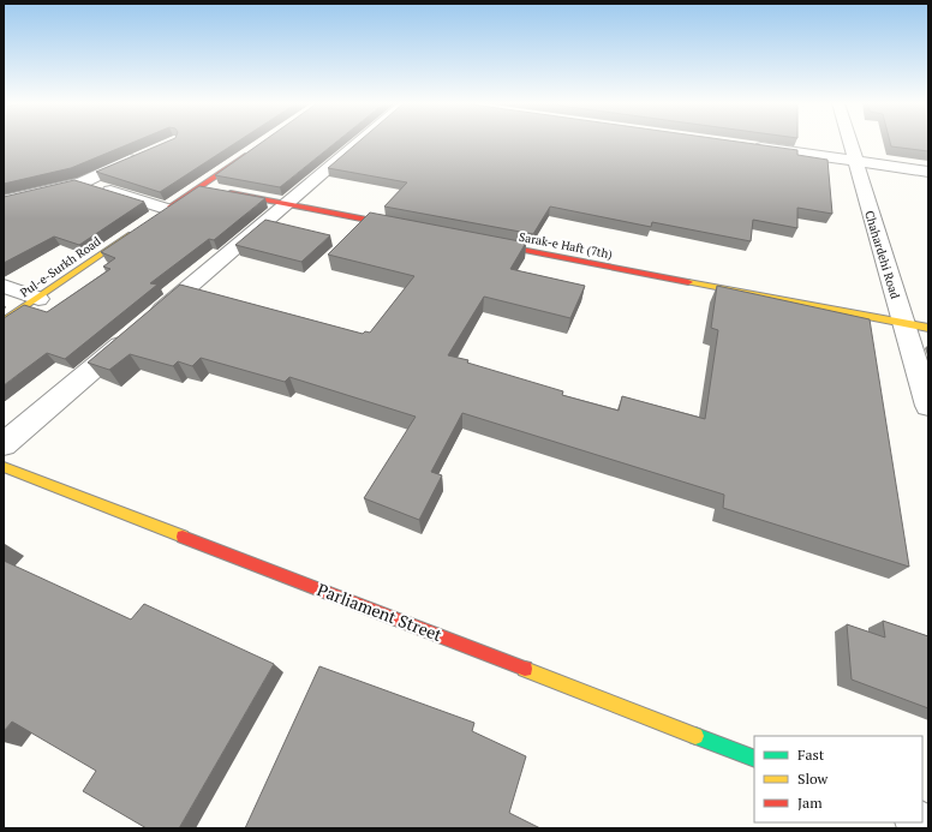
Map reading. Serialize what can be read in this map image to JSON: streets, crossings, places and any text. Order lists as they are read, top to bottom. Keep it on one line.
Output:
{"streets":{"street":["Sarak-e Haft (7th)","Chahardehi Road","Pul-e-Surkh Road","Parliament Street"]},"crossings":[["Sarak-e Haft (7th)","Chahardehi Road"]],"legend":["Fast","Slow","Jam"]}
